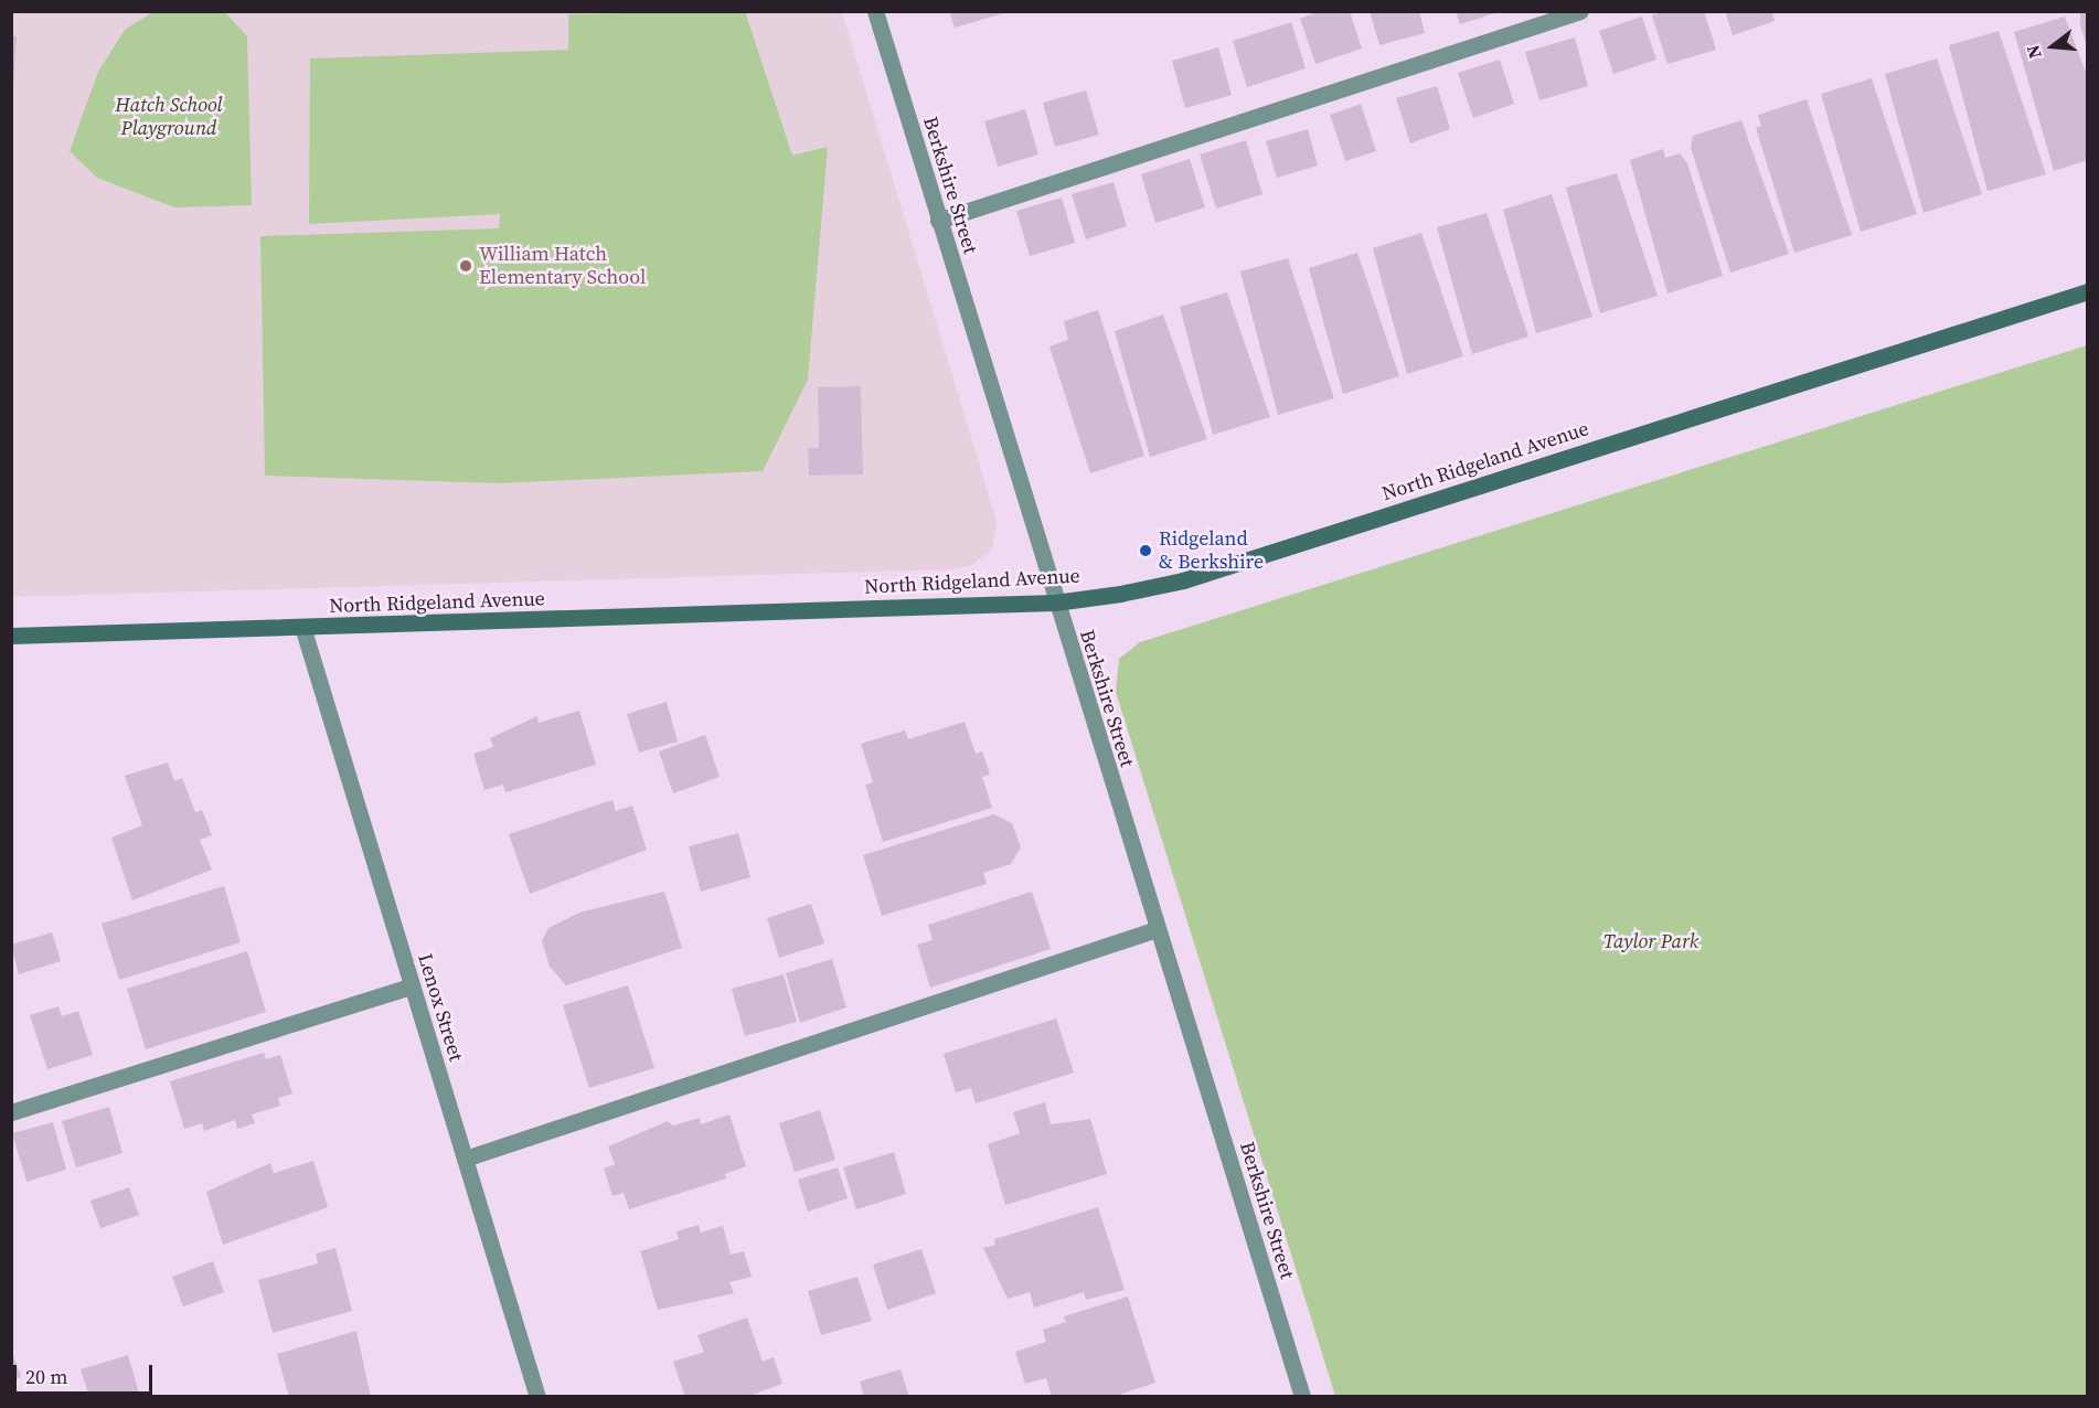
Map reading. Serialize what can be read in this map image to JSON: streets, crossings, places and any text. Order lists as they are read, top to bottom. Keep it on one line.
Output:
{"streets":{"street":["Berkshire Street","North Ridgeland Avenue","Lenox Street"]},"crossings":[["Berkshire Street","North Ridgeland Avenue"],["North Ridgeland Avenue","Lenox Street"]],"parks":["Hatch School Playground","Taylor Park"],"places":["William Hatch Elementary School","Ridgeland & Berkshire"],"scale_bar":"20 m","north":"left"}
